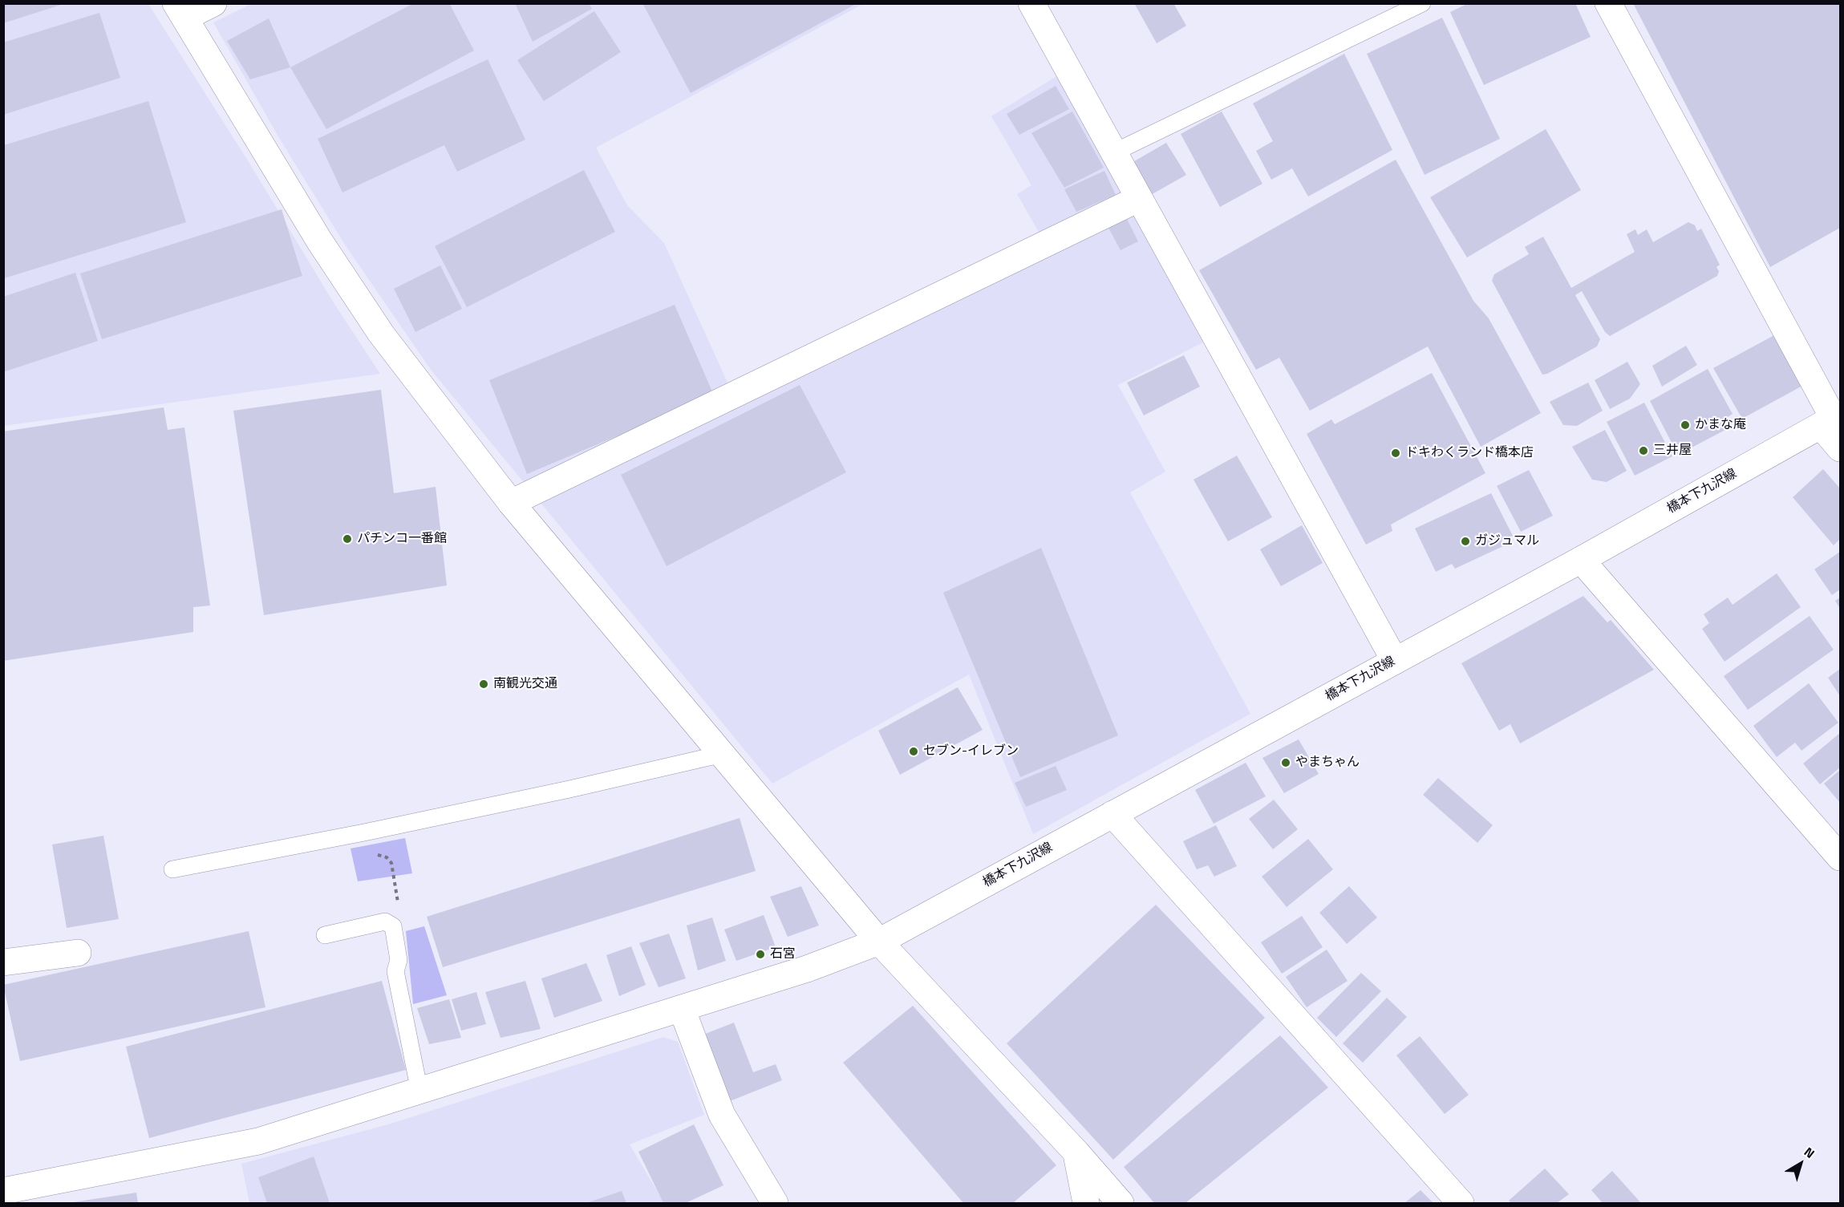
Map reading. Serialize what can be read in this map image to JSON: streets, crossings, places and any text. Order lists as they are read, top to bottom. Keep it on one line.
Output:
{"streets":{"street":["橋本下九沢線"]},"places":["かまな庵","三井屋","ドキわくランド橋本店","パチンコ一番館","ガジュマル","南観光交通","セブン-イレブン","やまちゃん","石宮"],"north":"top right"}
